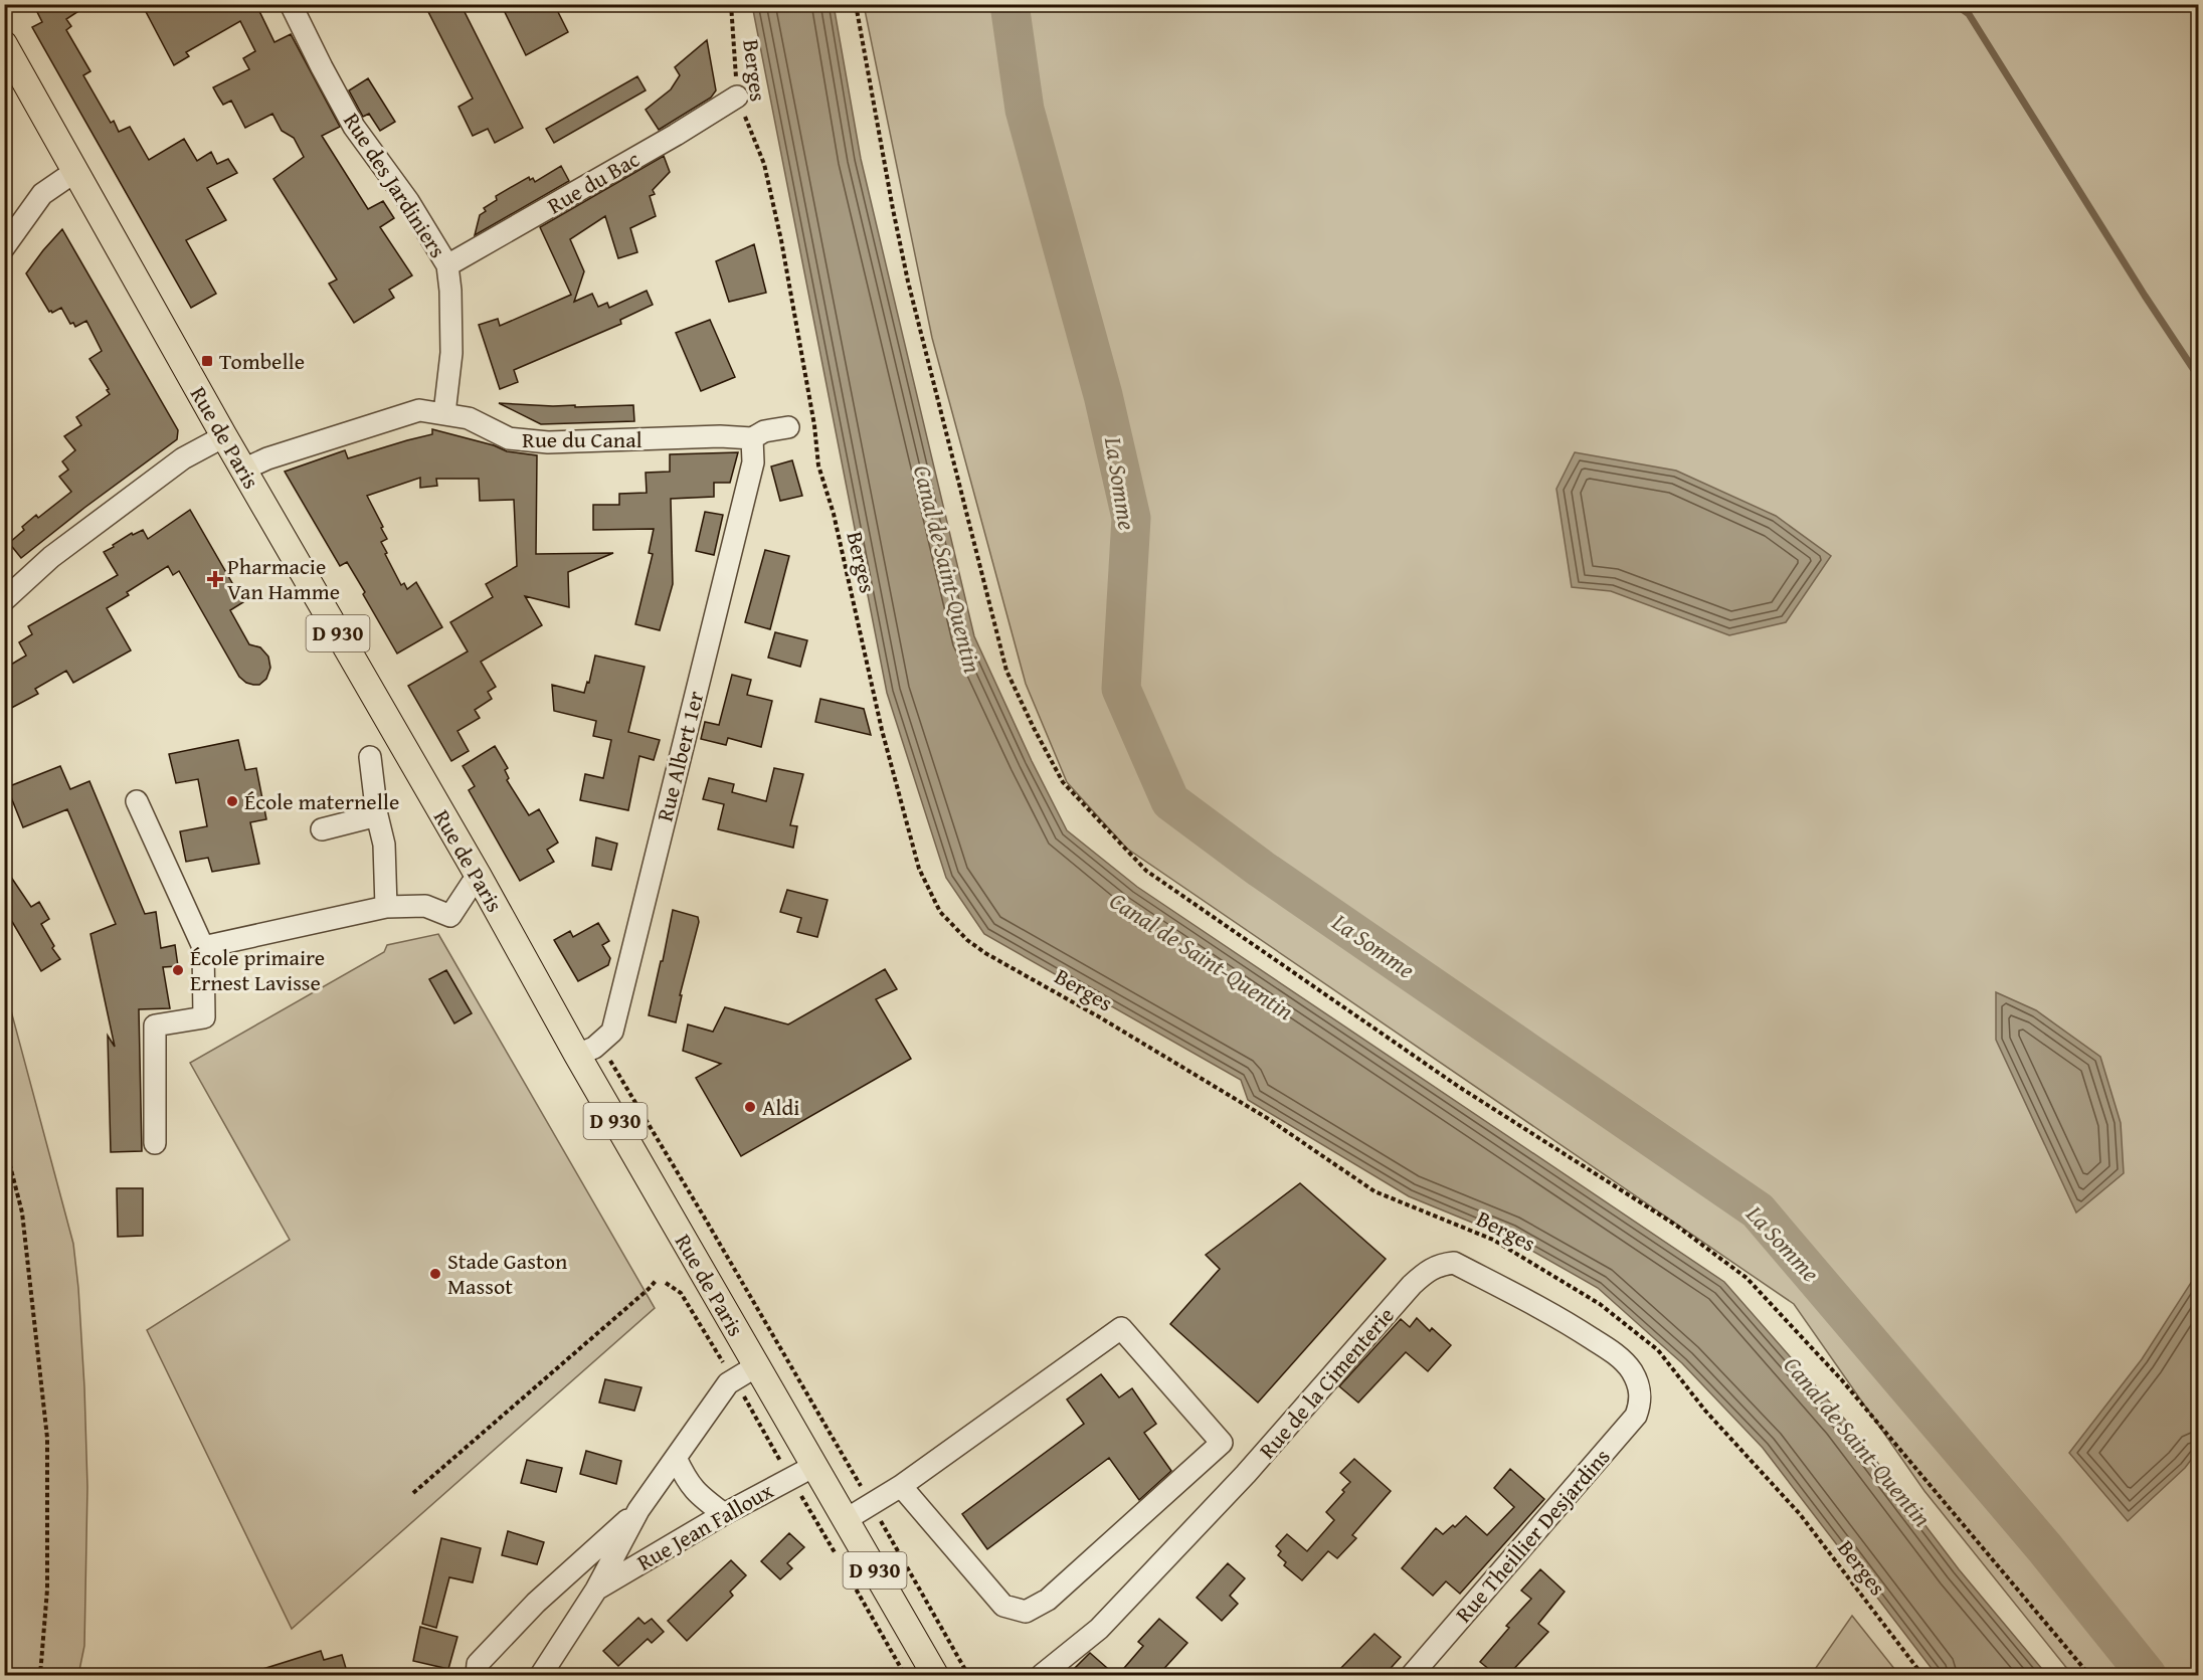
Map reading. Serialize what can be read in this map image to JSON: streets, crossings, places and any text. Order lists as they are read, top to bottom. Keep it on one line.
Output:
{"streets":{"main road":["Rue de Paris","D 930"],"street":["Rue du Bac","Rue des Jardiniers","Rue du Canal","Rue Albert 1er","Rue de la Cimenterie","Rue Jean Falloux","Rue Theillier Desjardins"],"path":["Berges"]},"crossings":[["Berges","Rue du Bac"],["Rue du Bac","Rue des Jardiniers"],["Rue des Jardiniers","Rue du Canal"],["Rue de Paris","Rue du Canal"],["Rue de Paris","Rue Albert 1er"],["Rue de Paris","Rue Jean Falloux"],["Rue du Canal","Rue Albert 1er"],["Rue de la Cimenterie","Rue Theillier Desjardins"]],"water":["La Somme","Canal de Saint-Quentin"],"places":{"transit":["Tombelle"],"health":["Pharmacie Van Hamme"],"other":["École maternelle","École primaire Ernest Lavisse","Aldi","Stade Gaston Massot"]}}
